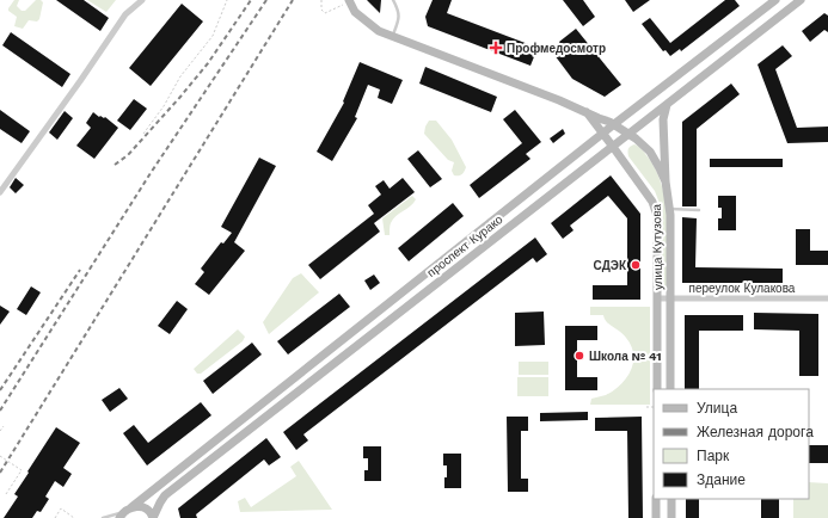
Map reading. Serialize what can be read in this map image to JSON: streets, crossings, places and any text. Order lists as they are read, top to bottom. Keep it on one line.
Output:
{"streets":{"main road":["проспект Курако","улица Кутузова"],"street":["переулок Кулакова"]},"crossings":[["проспект Курако","улица Кутузова"],["улица Кутузова","переулок Кулакова"]],"places":{"health":["Профмедосмотр"],"other":["СДЭК","Школа № 41"]},"legend":["Улица","Железная дорога","Парк","Здание"]}
